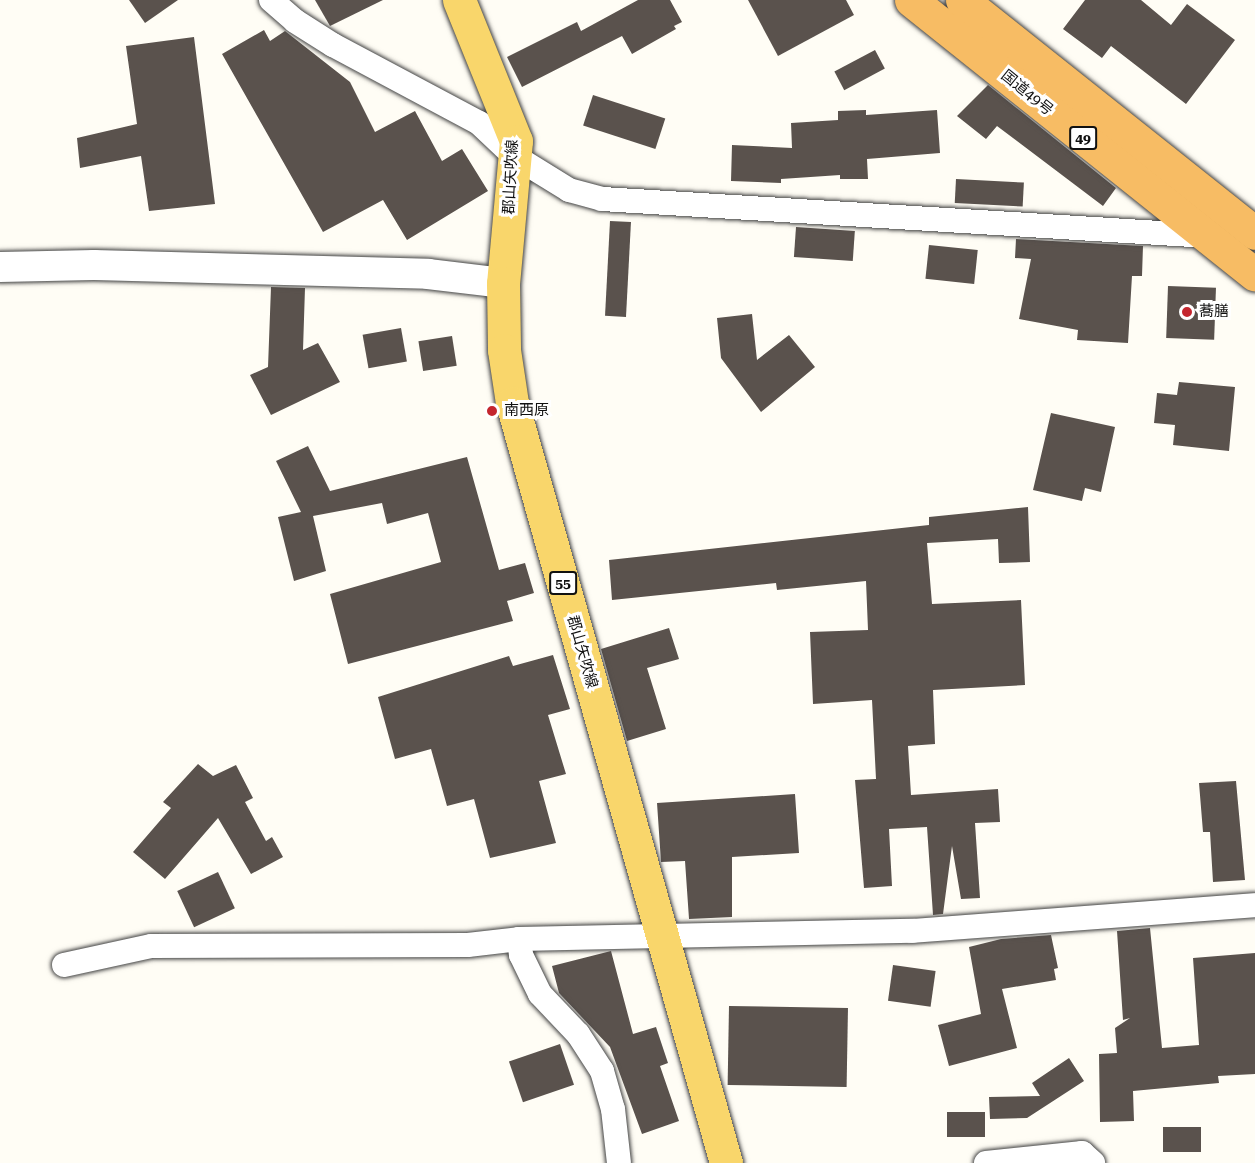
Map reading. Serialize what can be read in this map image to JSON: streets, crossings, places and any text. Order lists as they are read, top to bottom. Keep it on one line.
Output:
{"streets":{"highway":["国道49号","49"],"main road":["郡山矢吹線","55"]},"places":["蕎膳","南西原"]}
